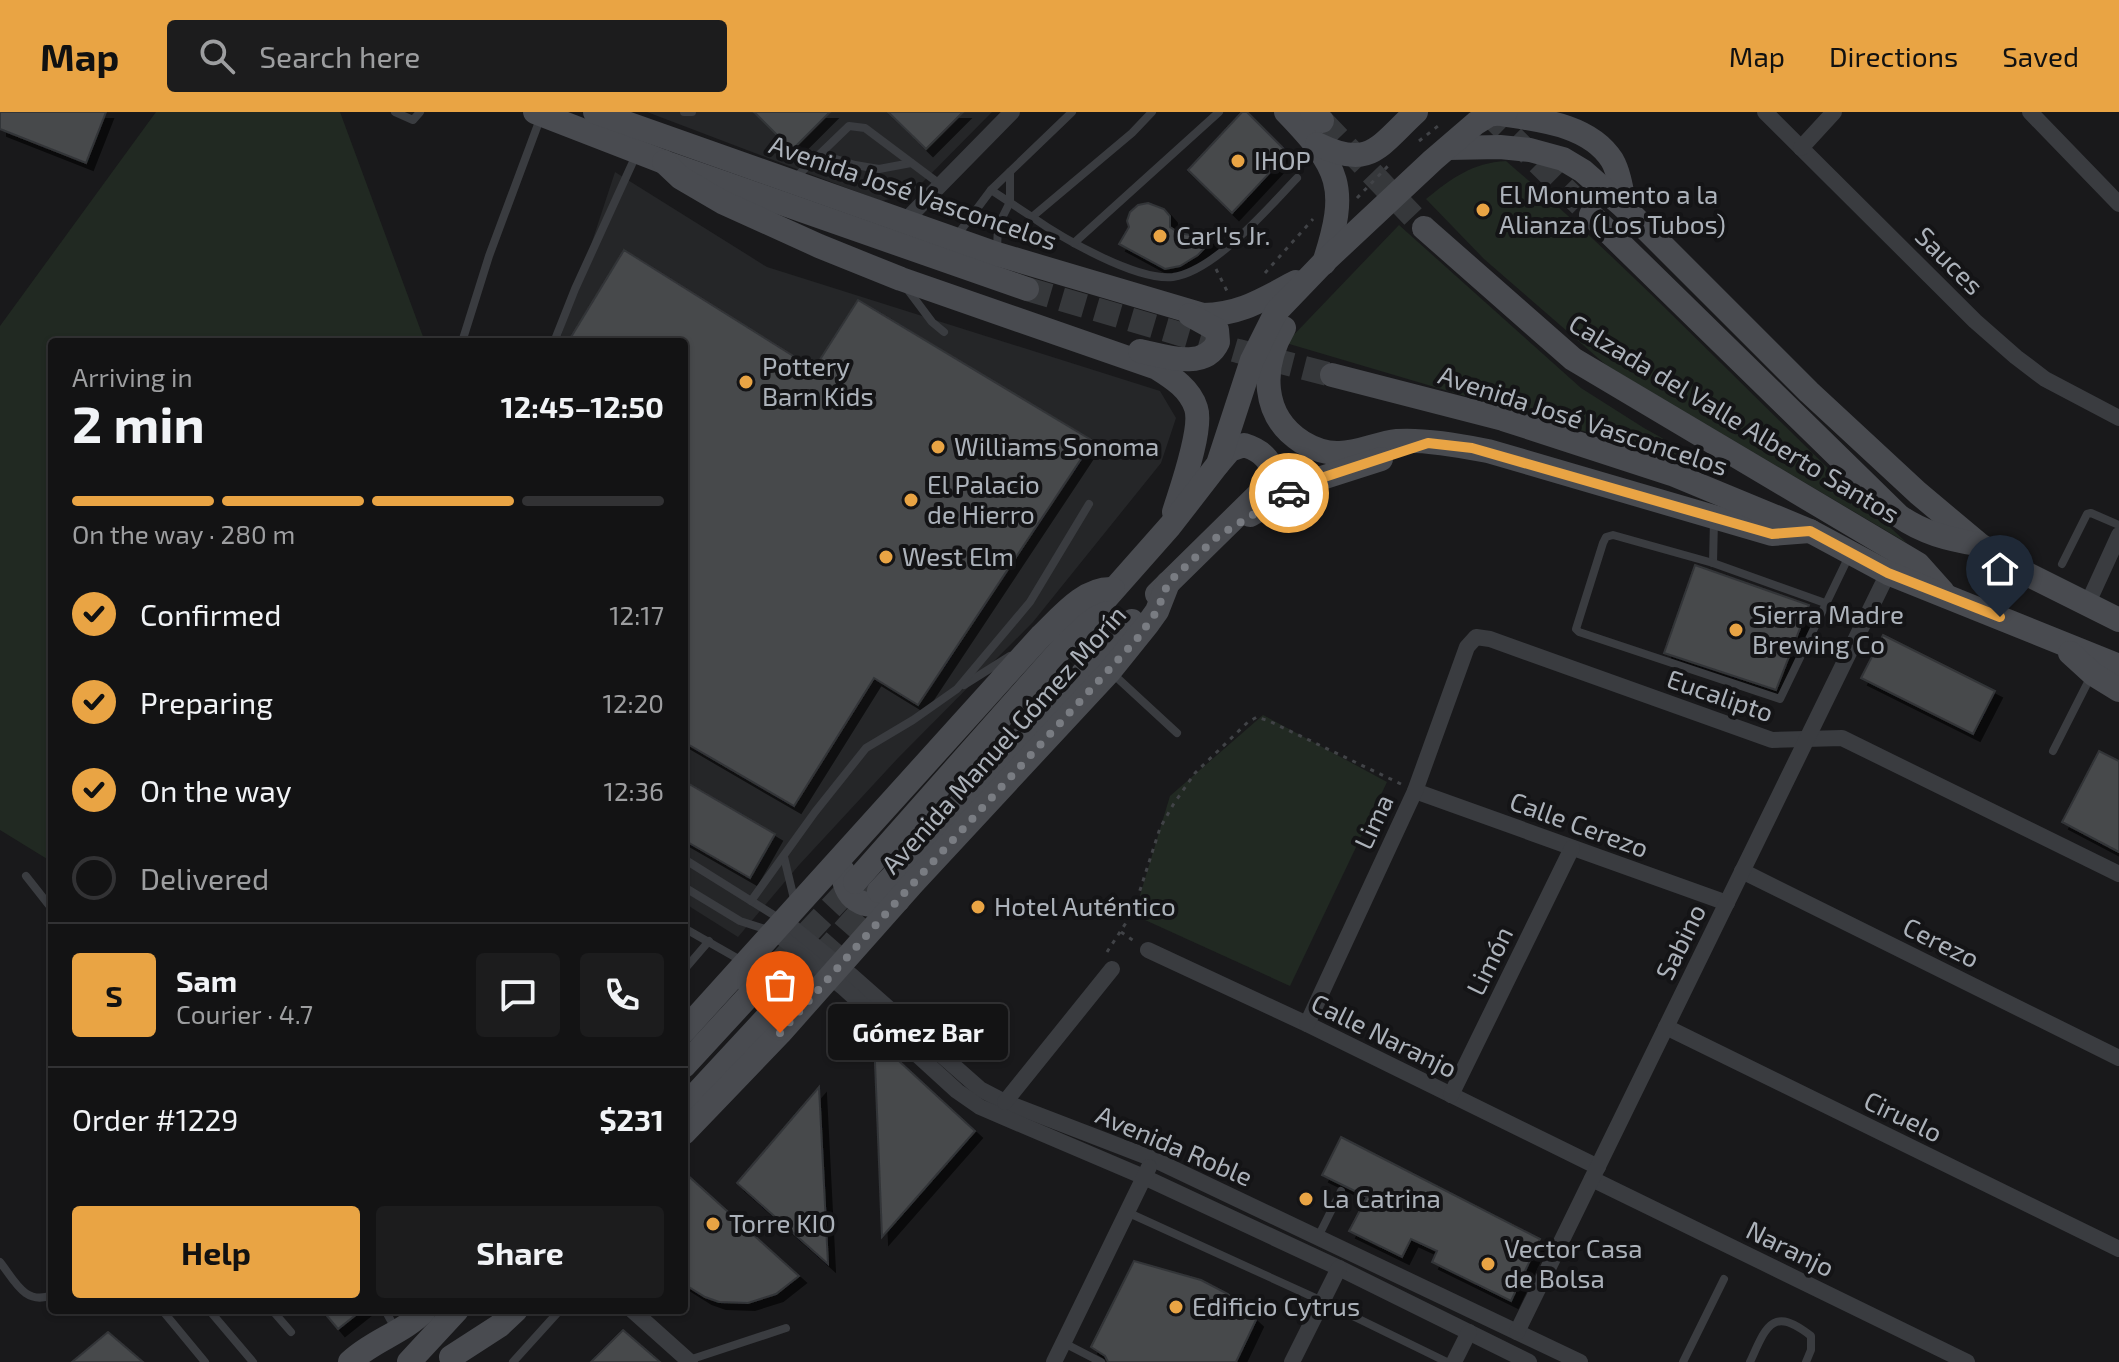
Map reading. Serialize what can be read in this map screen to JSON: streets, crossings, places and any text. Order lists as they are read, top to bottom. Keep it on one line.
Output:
{"streets":{"main road":["Avenida José Vasconcelos","Calzada del Valle Alberto Santos","Avenida Manuel Gómez Morín"],"street":["Sauces","Eucalipto","Lima","Calle Cerezo","Sabino","Cerezo","Limón","Calle Naranjo","Ciruelo","Avenida Roble","Naranjo"]},"crossings":[["Avenida José Vasconcelos","Calzada del Valle Alberto Santos"],["Avenida José Vasconcelos","Sabino"],["Eucalipto","Lima"],["Eucalipto","Sabino"],["Avenida Manuel Gómez Morín","Avenida Roble"],["Lima","Calle Cerezo"],["Lima","Calle Naranjo"],["Calle Cerezo","Sabino"],["Calle Cerezo","Limón"],["Sabino","Cerezo"],["Sabino","Calle Naranjo"],["Sabino","Ciruelo"],["Sabino","Avenida Roble"],["Sabino","Naranjo"],["Limón","Calle Naranjo"],["Calle Naranjo","Naranjo"]],"places":["IHOP","El Monumento a la Alianza (Los Tubos)","Carl's Jr.","Pottery Barn Kids","Williams Sonoma","El Palacio de Hierro","West Elm","Sierra Madre Brewing Co","Hotel Auténtico","Gómez Bar","La Catrina","Torre KIO","Vector Casa de Bolsa","Edificio Cytrus"],"page":{"header":"Map","search":"Search here","nav":["Map","Directions","Saved"],"heading":["2 min","Arriving in","12:45–12:50"],"panel":["Sam","Courier · 4.7","Order #1229","$231"],"bar":"On the way · 280 m","list":[["Confirmed","12:17"],["Preparing","12:20"],["On the way","12:36"],"Delivered"],"round":"S","bubble":"Gómez Bar","buttons":["Help","Share"]}}
